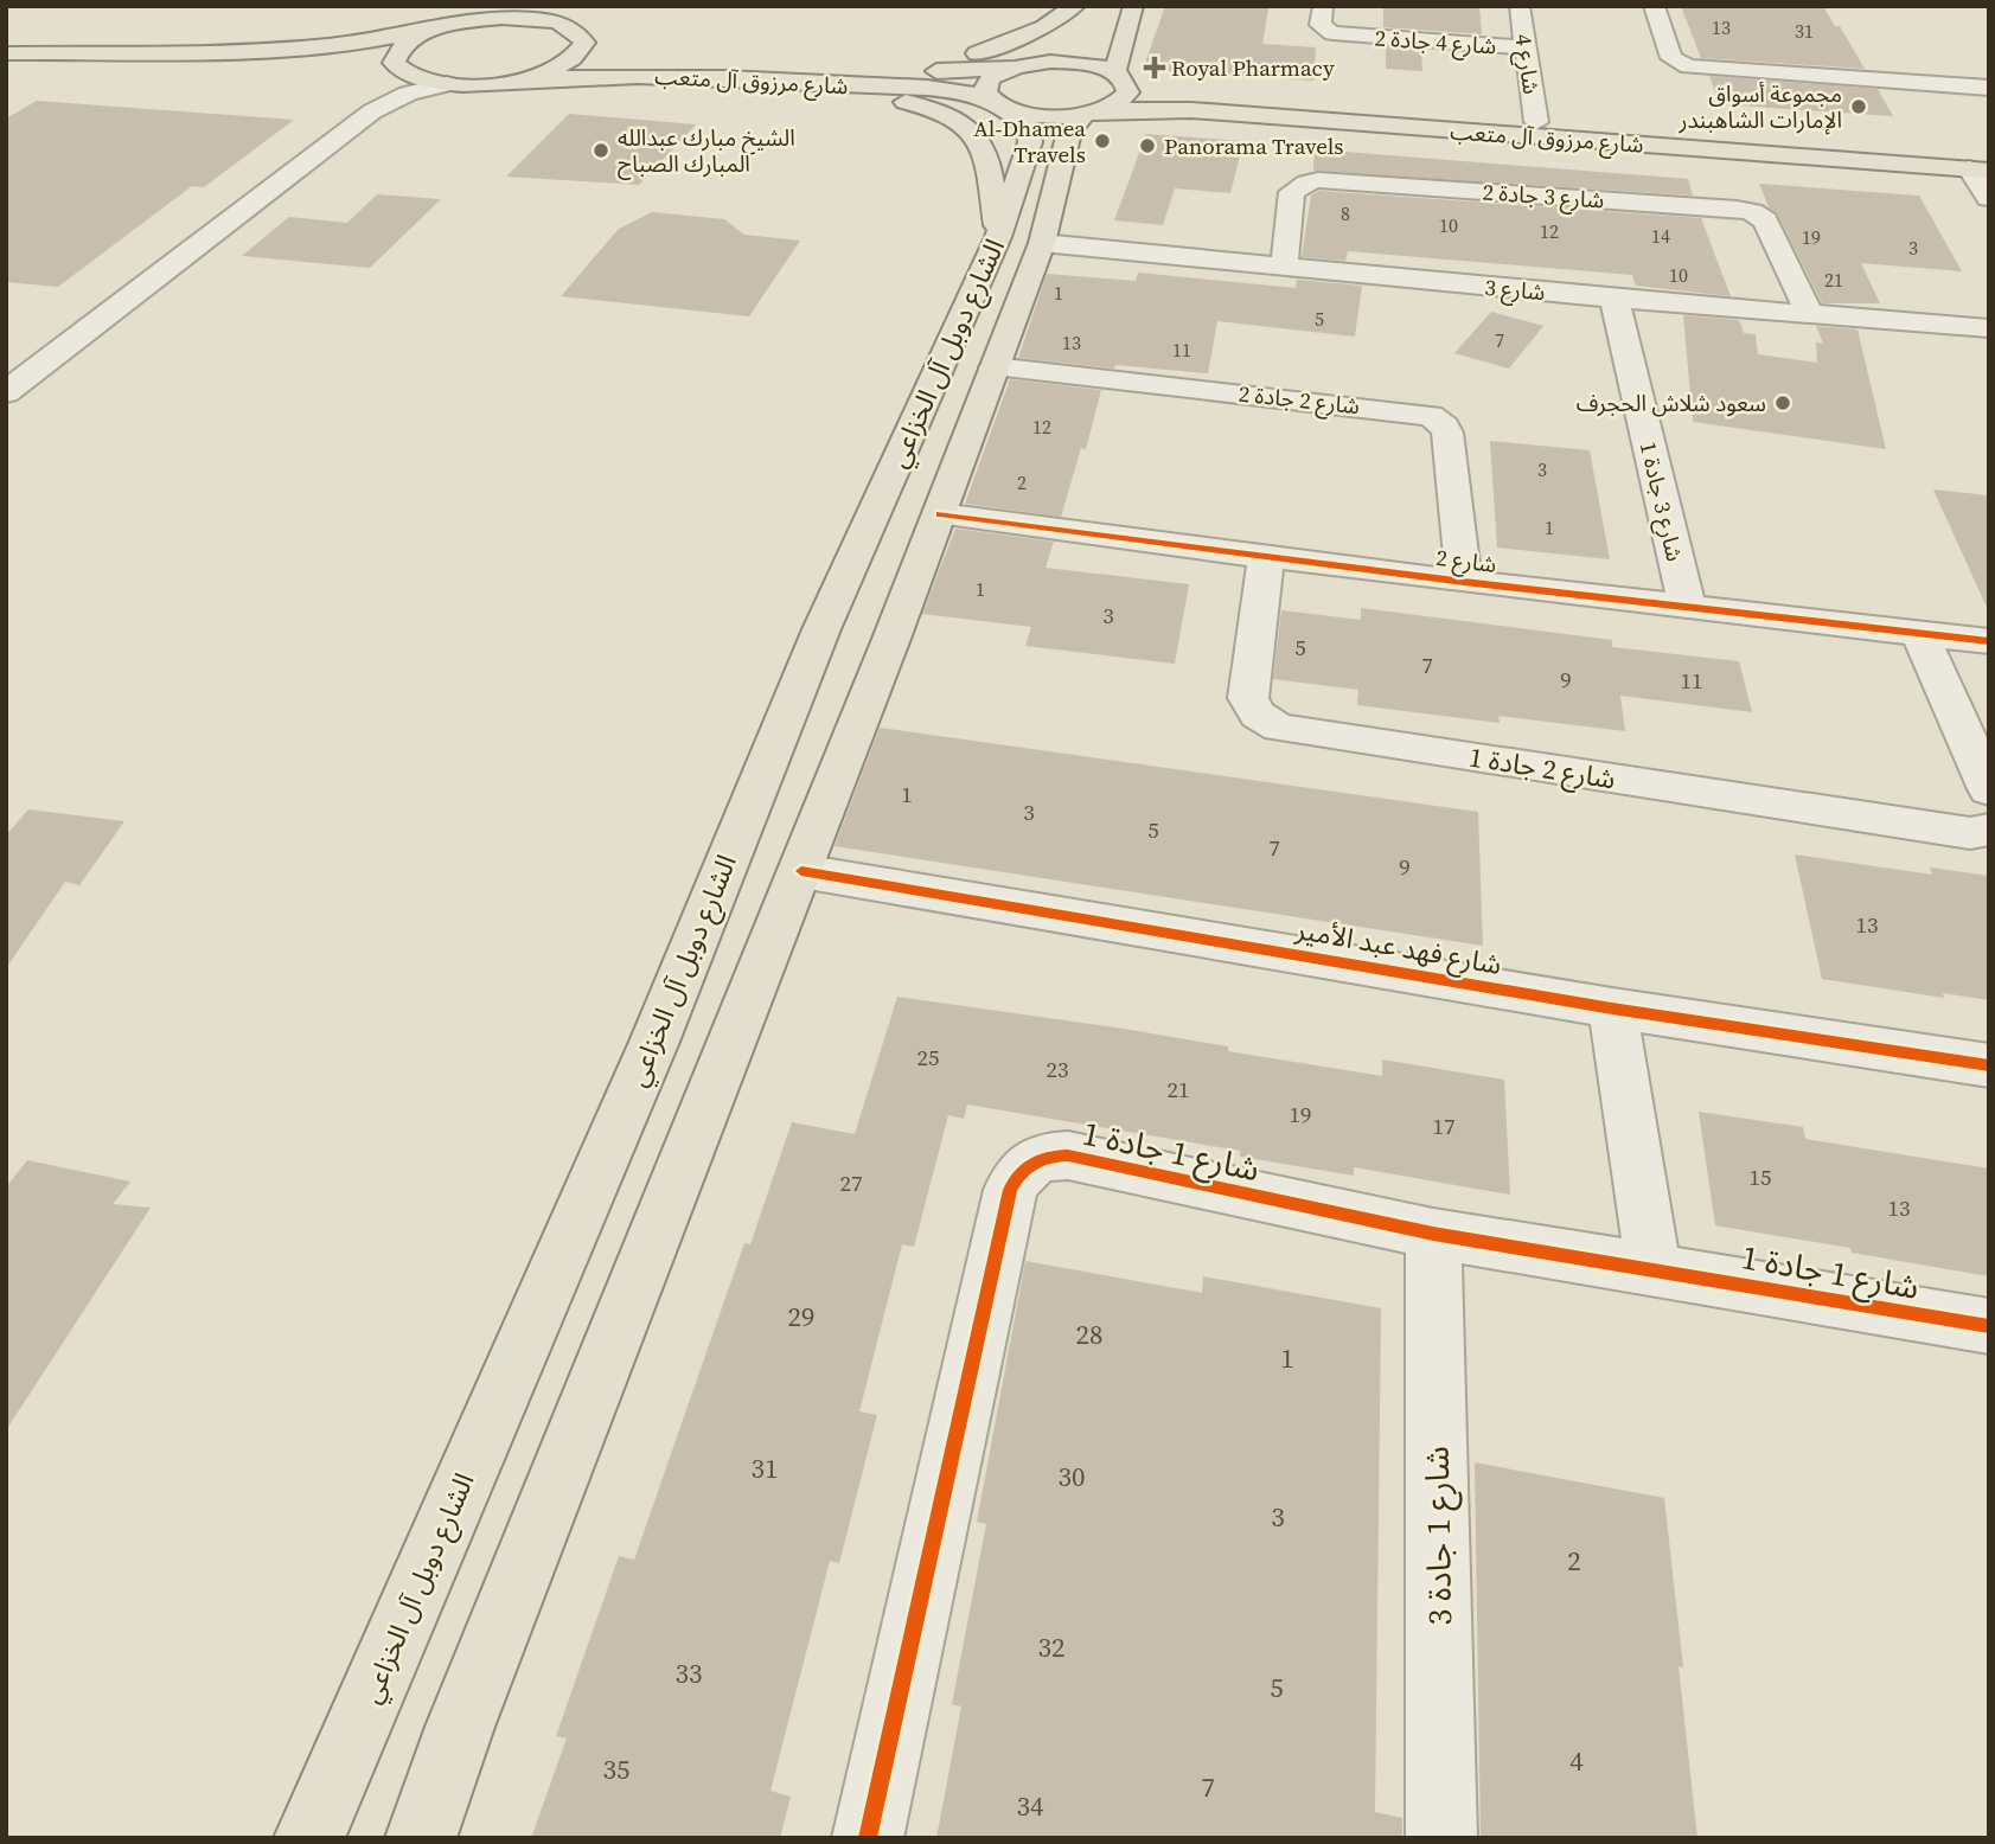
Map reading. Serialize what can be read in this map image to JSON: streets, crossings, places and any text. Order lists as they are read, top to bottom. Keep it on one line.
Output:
{"streets":{"main road":["شارع مرزوق آل متعب","الشارع دوبل آل الخزاعي"],"street":["شارع 4 جادة 2","شارع 4","شارع 3 جادة 2","شارع 3","شارع 2 جادة 2","شارع 3 جادة 1","شارع 2","شارع 2 جادة 1","شارع فهد عبد الأمير","شارع 1 جادة 1","شارع 1 جادة 3"]},"crossings":[["شارع 4 جادة 2","شارع 4"],["شارع 4","شارع مرزوق آل متعب"],["شارع مرزوق آل متعب","الشارع دوبل آل الخزاعي"],["شارع 3 جادة 2","شارع 3"],["شارع 3","الشارع دوبل آل الخزاعي"],["شارع 3","شارع 3 جادة 1"],["الشارع دوبل آل الخزاعي","شارع 2 جادة 2"],["الشارع دوبل آل الخزاعي","شارع 2"],["الشارع دوبل آل الخزاعي","شارع فهد عبد الأمير"],["شارع 2 جادة 2","شارع 2"],["شارع 3 جادة 1","شارع 2"],["شارع 2","شارع 2 جادة 1"],["شارع 1 جادة 1","شارع 1 جادة 3"]],"places":{"health":["Royal Pharmacy"],"other":["مجموعة أسواق الإمارات الشاهبندر","Al-Dhamea Travels","Panorama Travels","الشيخ مبارك عبدالله المبارك الصباح","سعود شلاش الحجرف"]},"house_numbers":["13","31","8","10","12","14","19","3","10","21","1","5","7","13","11","12","3","2","1","1","3","5","7","9","11","1","3","5","7","9","13","25","23","21","19","17","15","27","13","29","28","1","31","30","3","2","32","33","5","4","35","7","34"]}
